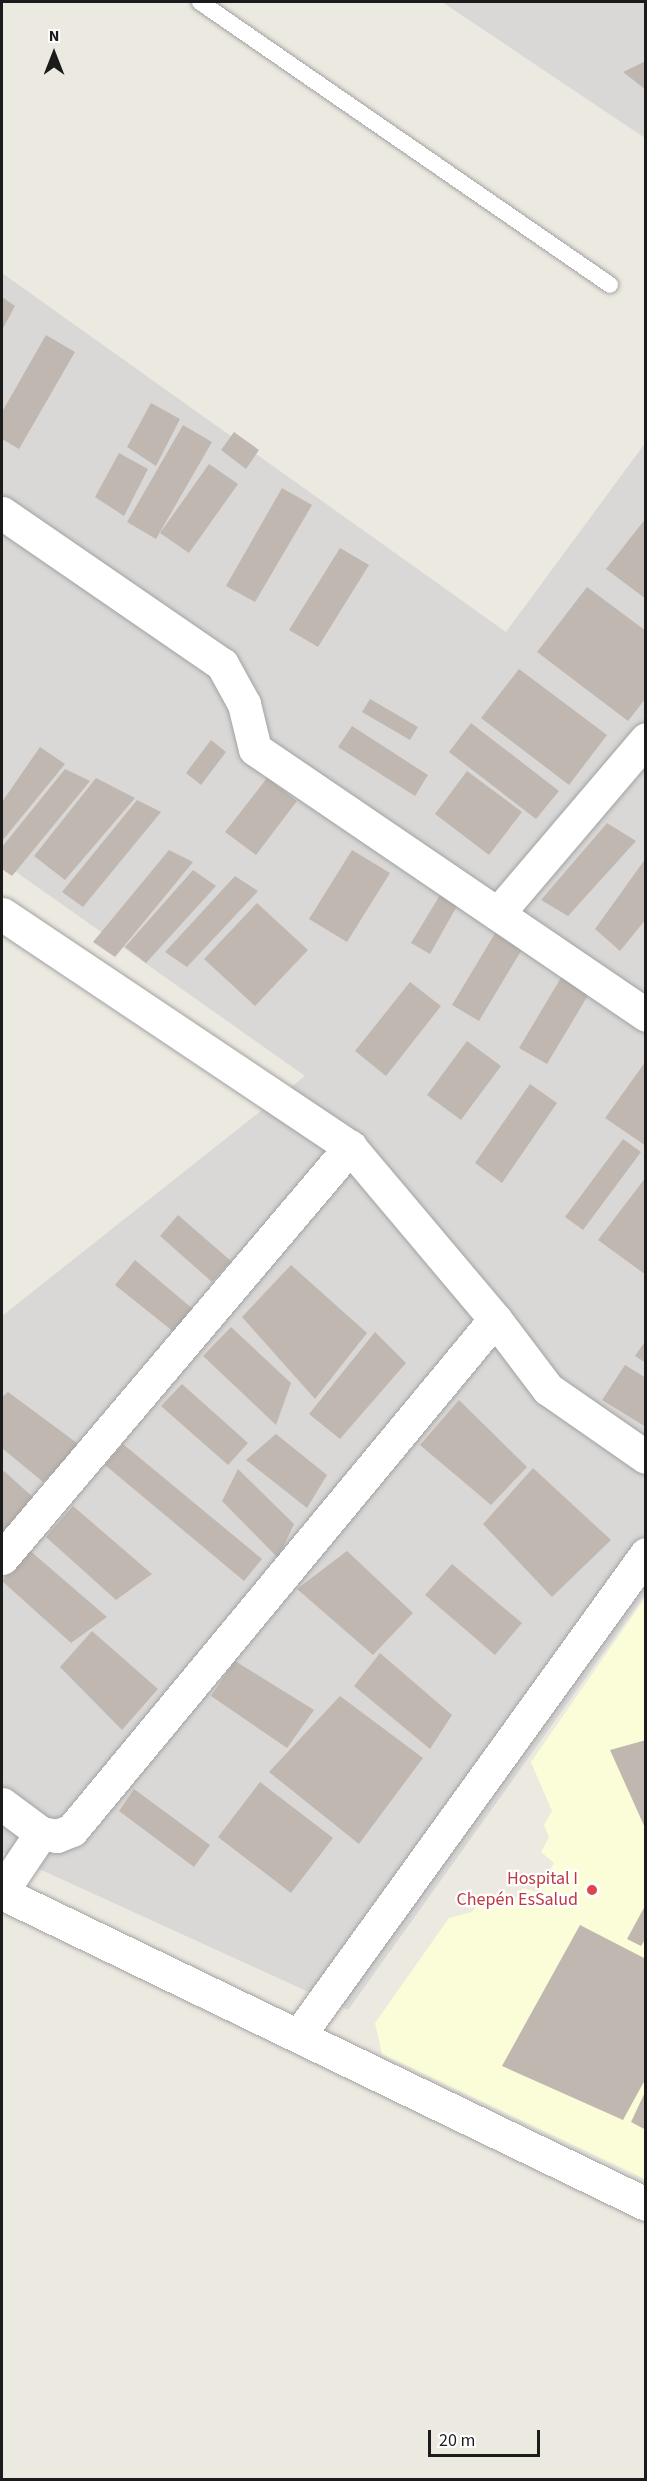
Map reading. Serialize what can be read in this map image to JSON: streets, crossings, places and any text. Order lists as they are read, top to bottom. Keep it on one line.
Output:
{"places":["Hospital I Chepén EsSalud"],"scale_bar":"20 m","north":"top"}
